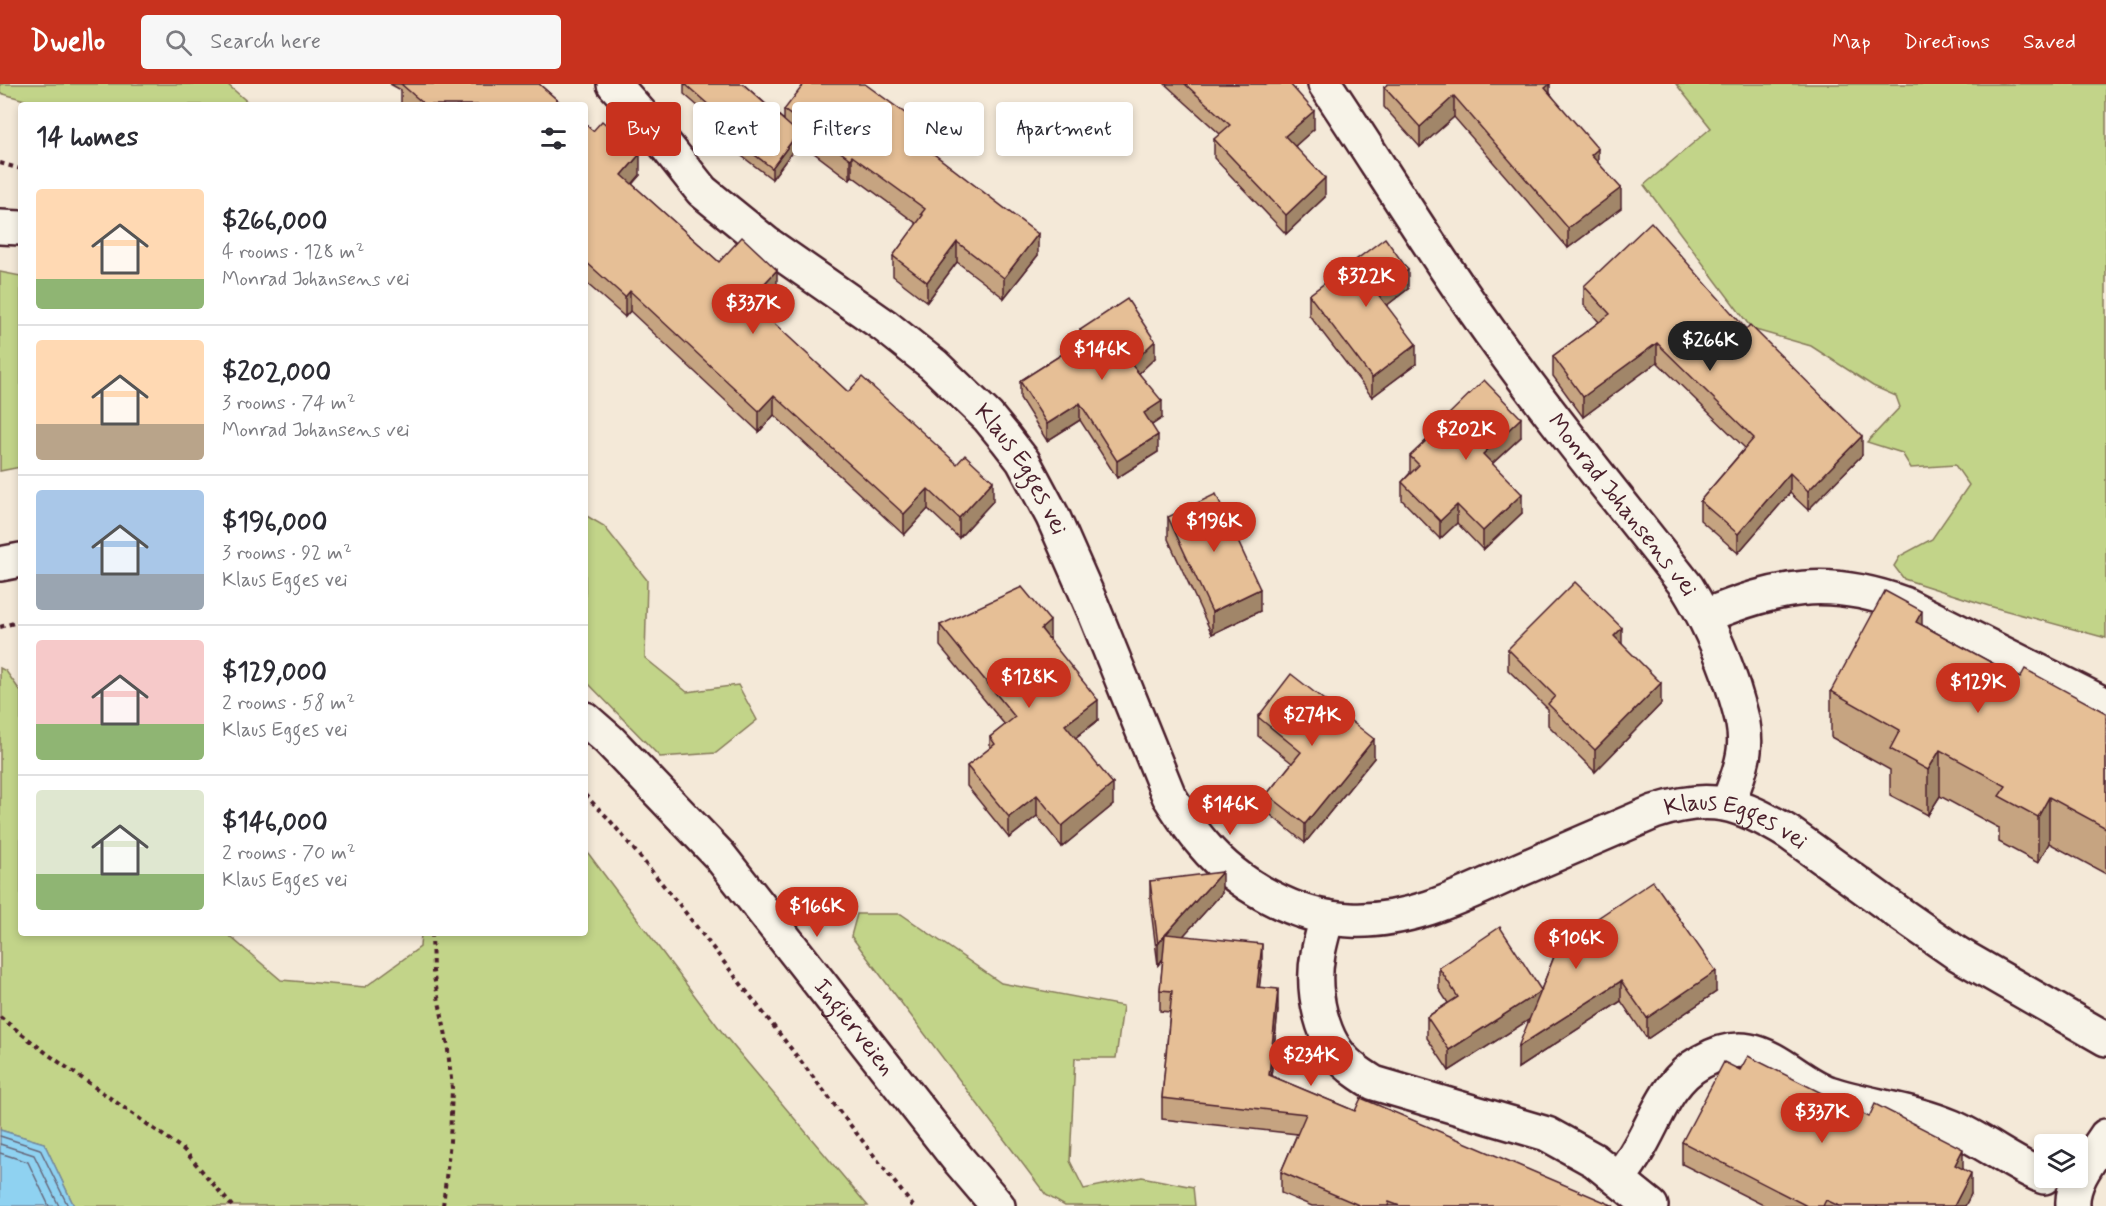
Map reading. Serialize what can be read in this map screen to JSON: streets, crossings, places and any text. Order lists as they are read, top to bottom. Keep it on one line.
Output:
{"streets":{"street":["Klaus Egges vei","Monrad Johansens vei","Ingierveien"]},"crossings":[["Klaus Egges vei","Monrad Johansens vei"]],"page":{"header":"Dwello","search":"Search here","nav":["Map","Directions","Saved"],"chip":["Buy","Rent","Filters","New","Apartment"],"heading":"14 homes","list":[{"name":"$266,000","note":"4 rooms · 128 m² · Monrad Johansens vei"},{"name":"$202,000","note":"3 rooms · 74 m² · Monrad Johansens vei"},{"name":"$196,000","note":"3 rooms · 92 m² · Klaus Egges vei"},{"name":"$129,000","note":"2 rooms · 58 m² · Klaus Egges vei"},{"name":"$146,000","note":"2 rooms · 70 m² · Klaus Egges vei"}],"price":["$322K","$337K","$266K","$146K","$202K","$196K","$128K","$129K","$274K","$146K","$166K","$106K","$234K","$337K"]}}
